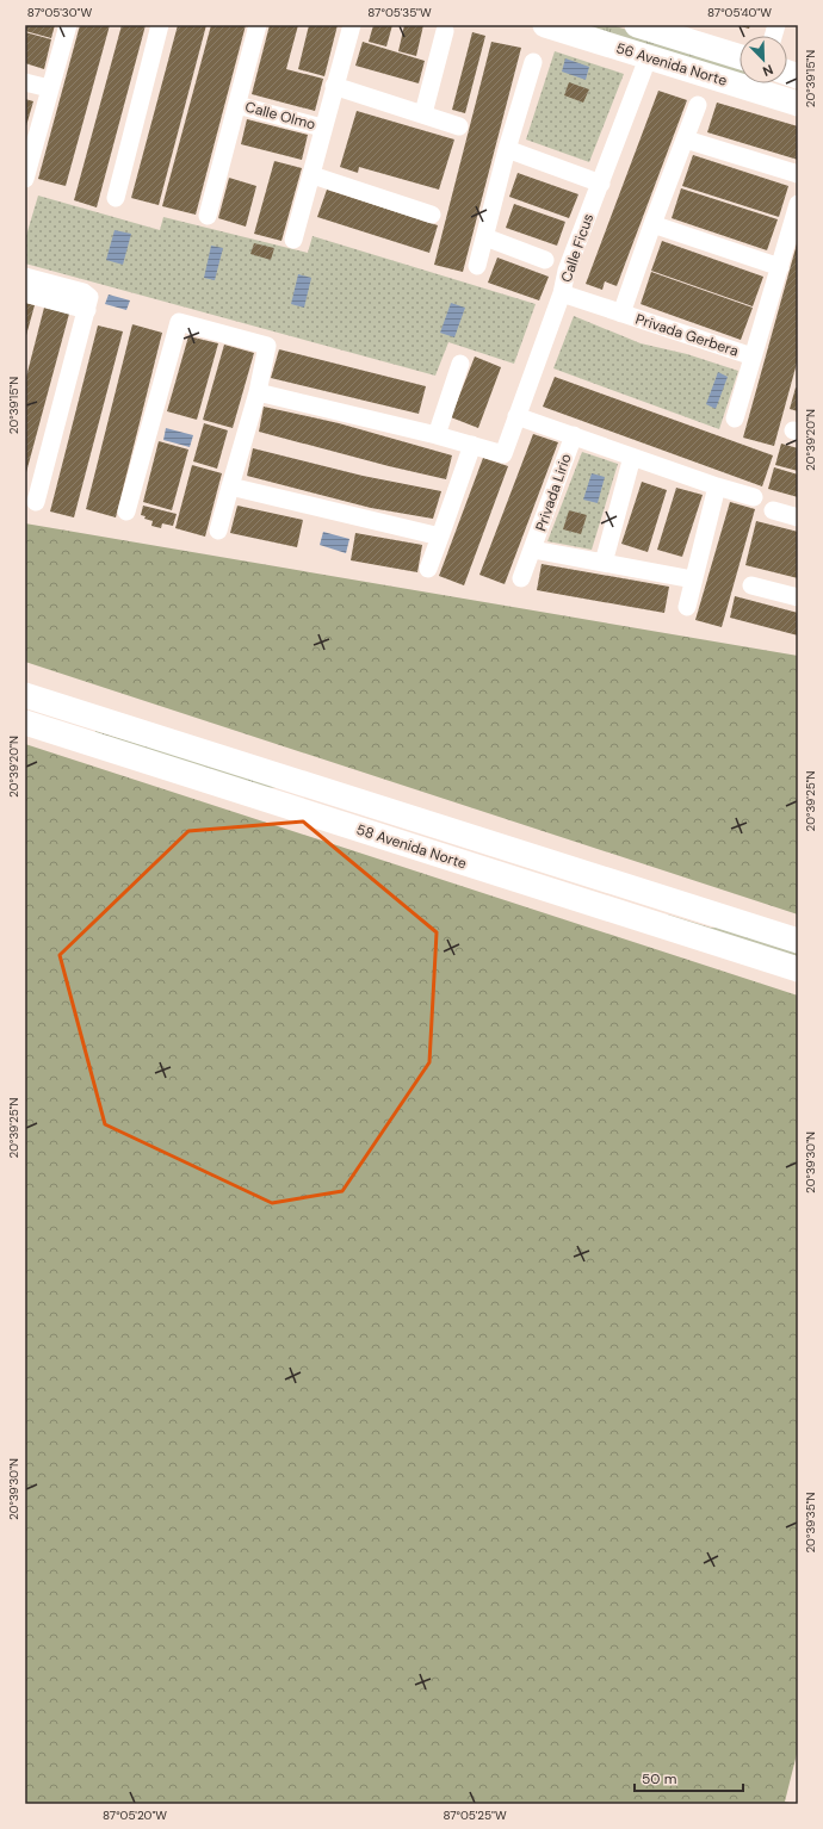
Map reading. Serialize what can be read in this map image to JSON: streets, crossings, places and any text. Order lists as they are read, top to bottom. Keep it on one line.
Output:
{"streets":{"main road":["56 Avenida Norte","58 Avenida Norte"],"street":["Calle Olmo","Calle Ficus","Privada Gerbera","Privada Lirio"]},"crossings":[["56 Avenida Norte","Calle Ficus"],["Calle Ficus","Privada Gerbera"],["Calle Ficus","Privada Lirio"]],"scale_bar":"50 m","north":"bottom right","coordinates":["87°05'30\"W","87°05'35\"W","87°05'40\"W","20°39'15\"N","20°39'20\"N","20°39'25\"N","20°39'30\"N","20°39'35\"N","87°05'20\"W","87°05'25\"W"]}
